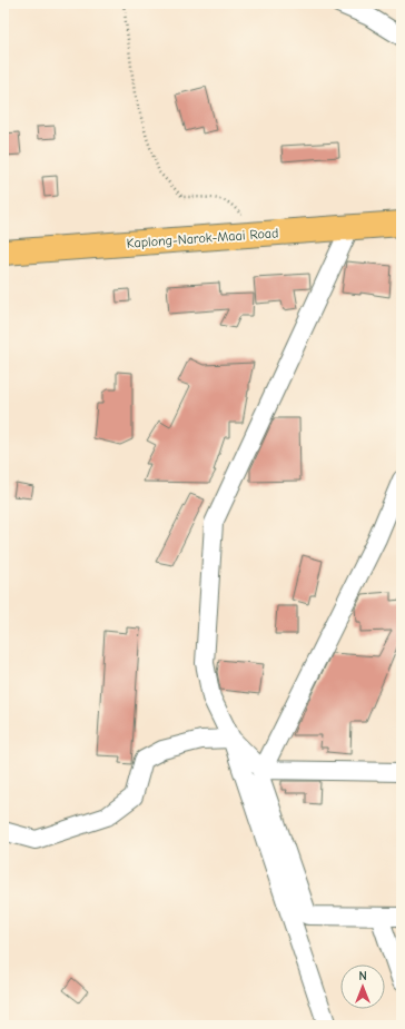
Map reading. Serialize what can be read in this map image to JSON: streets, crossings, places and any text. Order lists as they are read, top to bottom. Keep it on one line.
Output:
{"streets":{"highway":["Kaplong-Narok-Maai Road"]},"north":"top"}
